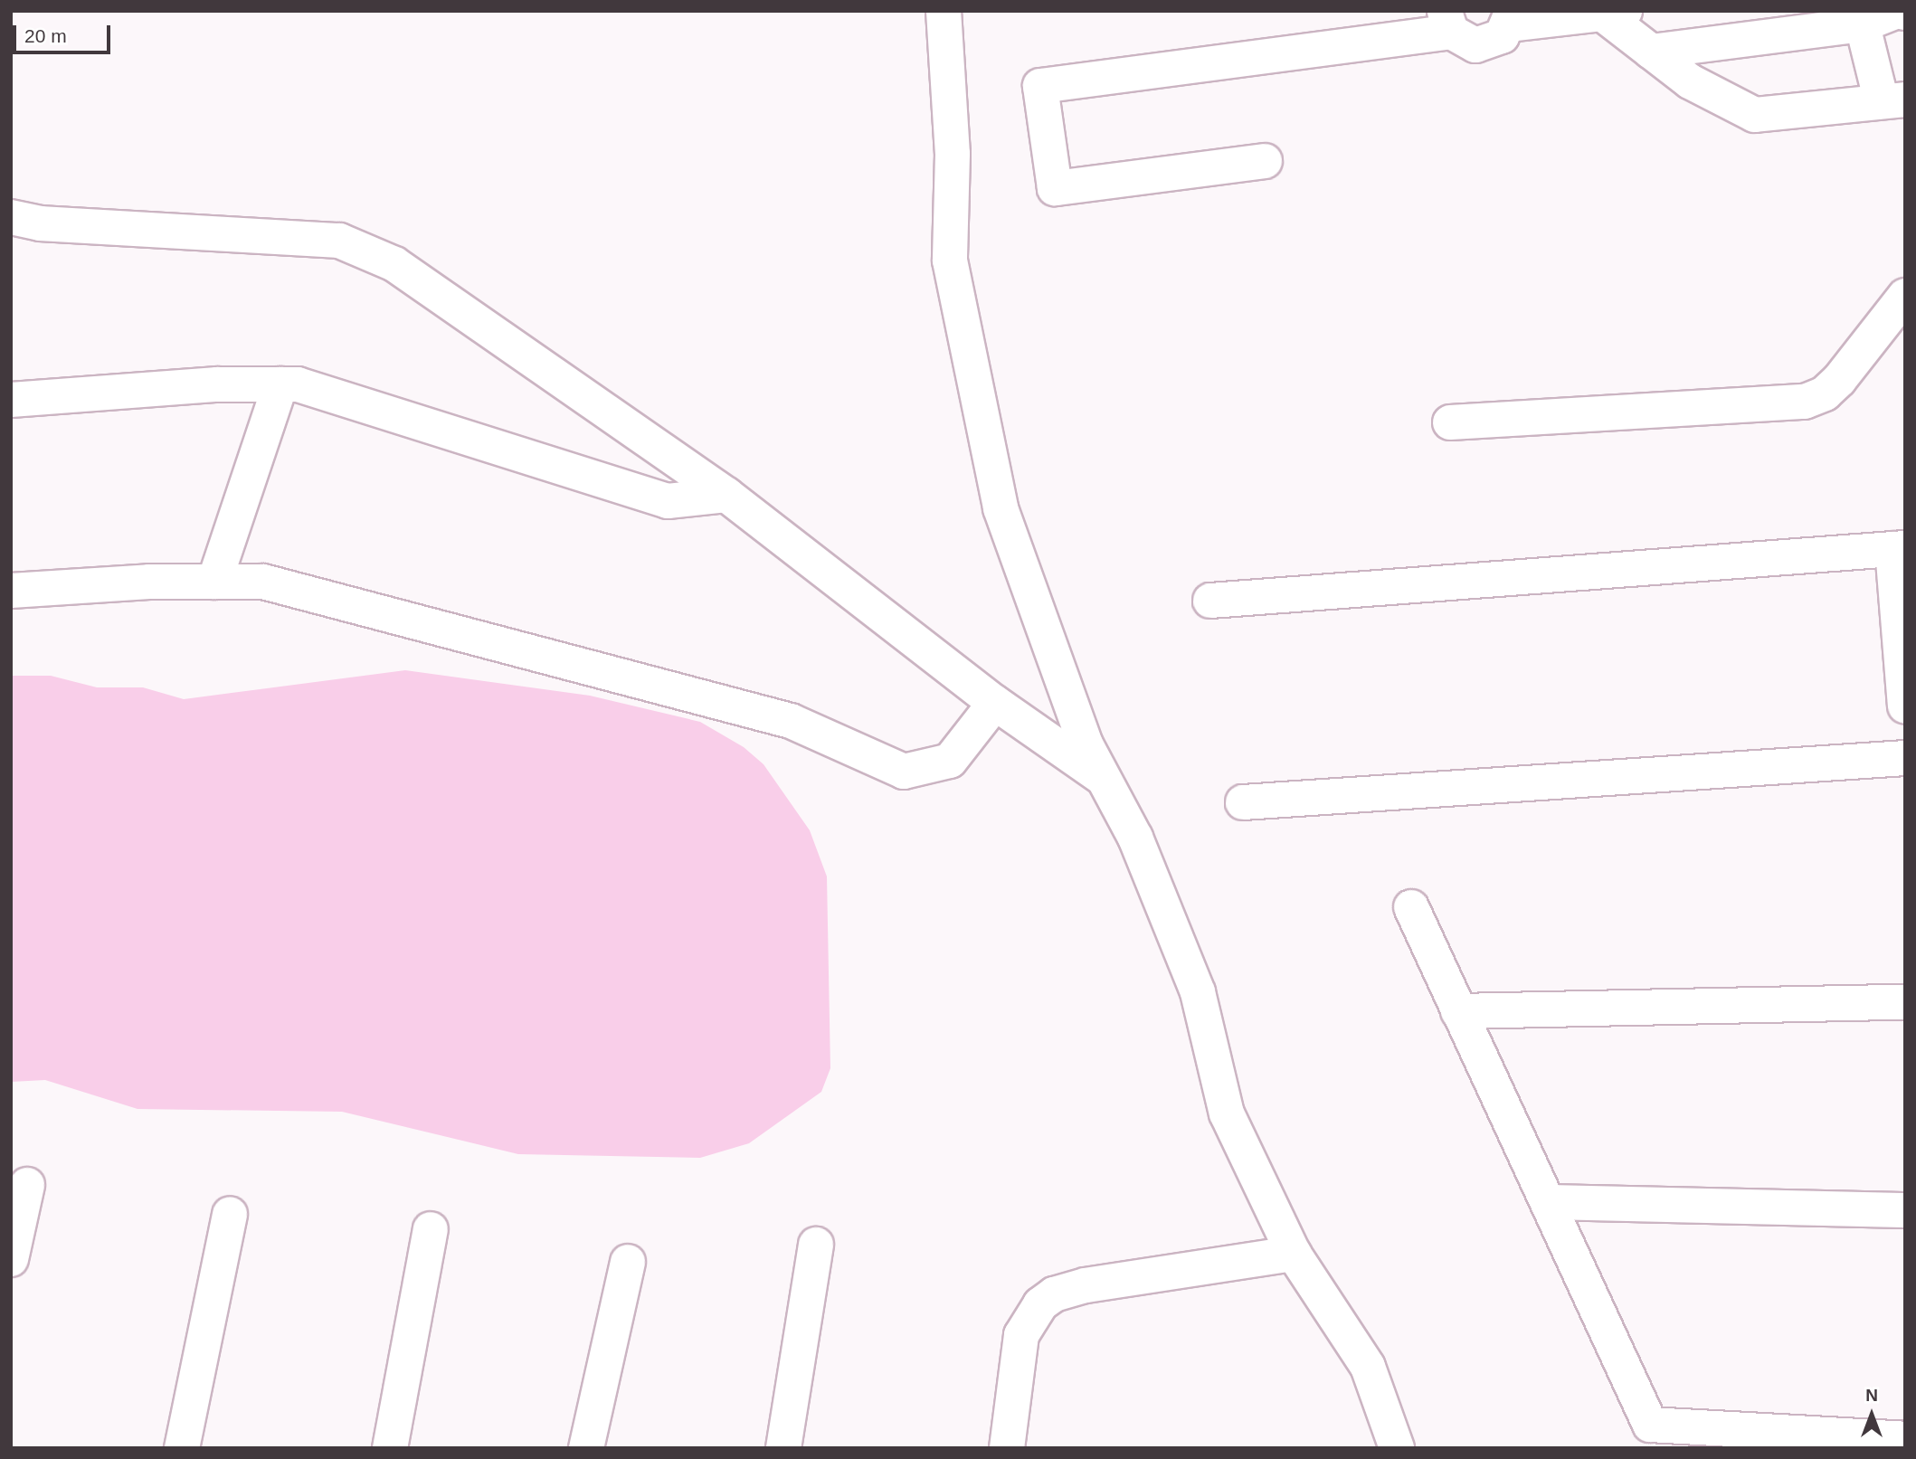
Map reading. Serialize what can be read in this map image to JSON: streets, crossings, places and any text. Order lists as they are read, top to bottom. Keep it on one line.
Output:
{"scale_bar":"20 m","north":"top"}
